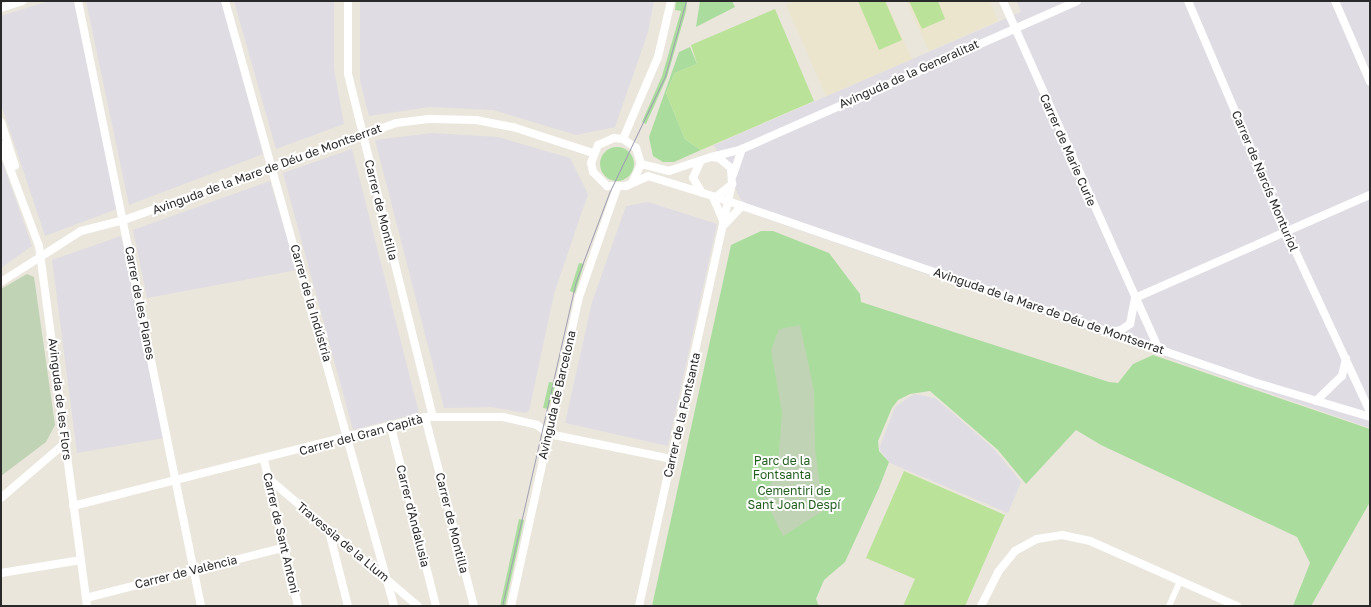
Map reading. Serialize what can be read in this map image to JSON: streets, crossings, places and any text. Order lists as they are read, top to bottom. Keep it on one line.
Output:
{"streets":{"street":["Avinguda de la Generalitat","Carrer de Marie Curie","Avinguda de la Mare de Déu de Montserrat","Carrer de Narcís Monturiol","Carrer de Montilla","Carrer de les Planes","Carrer de la Indústria","Avinguda de Barcelona","Avinguda de les Flors","Carrer de la Fontsanta","Carrer del Gran Capità","Carrer d'Andalusia","Carrer de Sant Antoni","Travessia de la Llum","Carrer de València"]},"crossings":[["Avinguda de la Generalitat","Carrer de Marie Curie"],["Avinguda de la Generalitat","Carrer de la Fontsanta"],["Carrer de Marie Curie","Avinguda de la Mare de Déu de Montserrat"],["Avinguda de la Mare de Déu de Montserrat","Carrer de Montilla"],["Avinguda de la Mare de Déu de Montserrat","Carrer de les Planes"],["Avinguda de la Mare de Déu de Montserrat","Carrer de la Indústria"],["Avinguda de la Mare de Déu de Montserrat","Avinguda de Barcelona"],["Avinguda de la Mare de Déu de Montserrat","Avinguda de les Flors"],["Avinguda de la Mare de Déu de Montserrat","Carrer de la Fontsanta"],["Carrer de Montilla","Carrer del Gran Capità"],["Carrer de les Planes","Carrer del Gran Capità"],["Carrer de les Planes","Carrer de València"],["Carrer de la Indústria","Carrer del Gran Capità"],["Carrer de la Indústria","Travessia de la Llum"],["Avinguda de Barcelona","Carrer del Gran Capità"],["Avinguda de les Flors","Carrer del Gran Capità"],["Avinguda de les Flors","Carrer de València"],["Carrer de la Fontsanta","Carrer del Gran Capità"],["Carrer del Gran Capità","Carrer d'Andalusia"],["Carrer del Gran Capità","Carrer de Sant Antoni"],["Carrer de Sant Antoni","Travessia de la Llum"],["Carrer de Sant Antoni","Carrer de València"]],"parks":["Parc de la Fontsanta","Cementiri de Sant Joan Despí"]}
